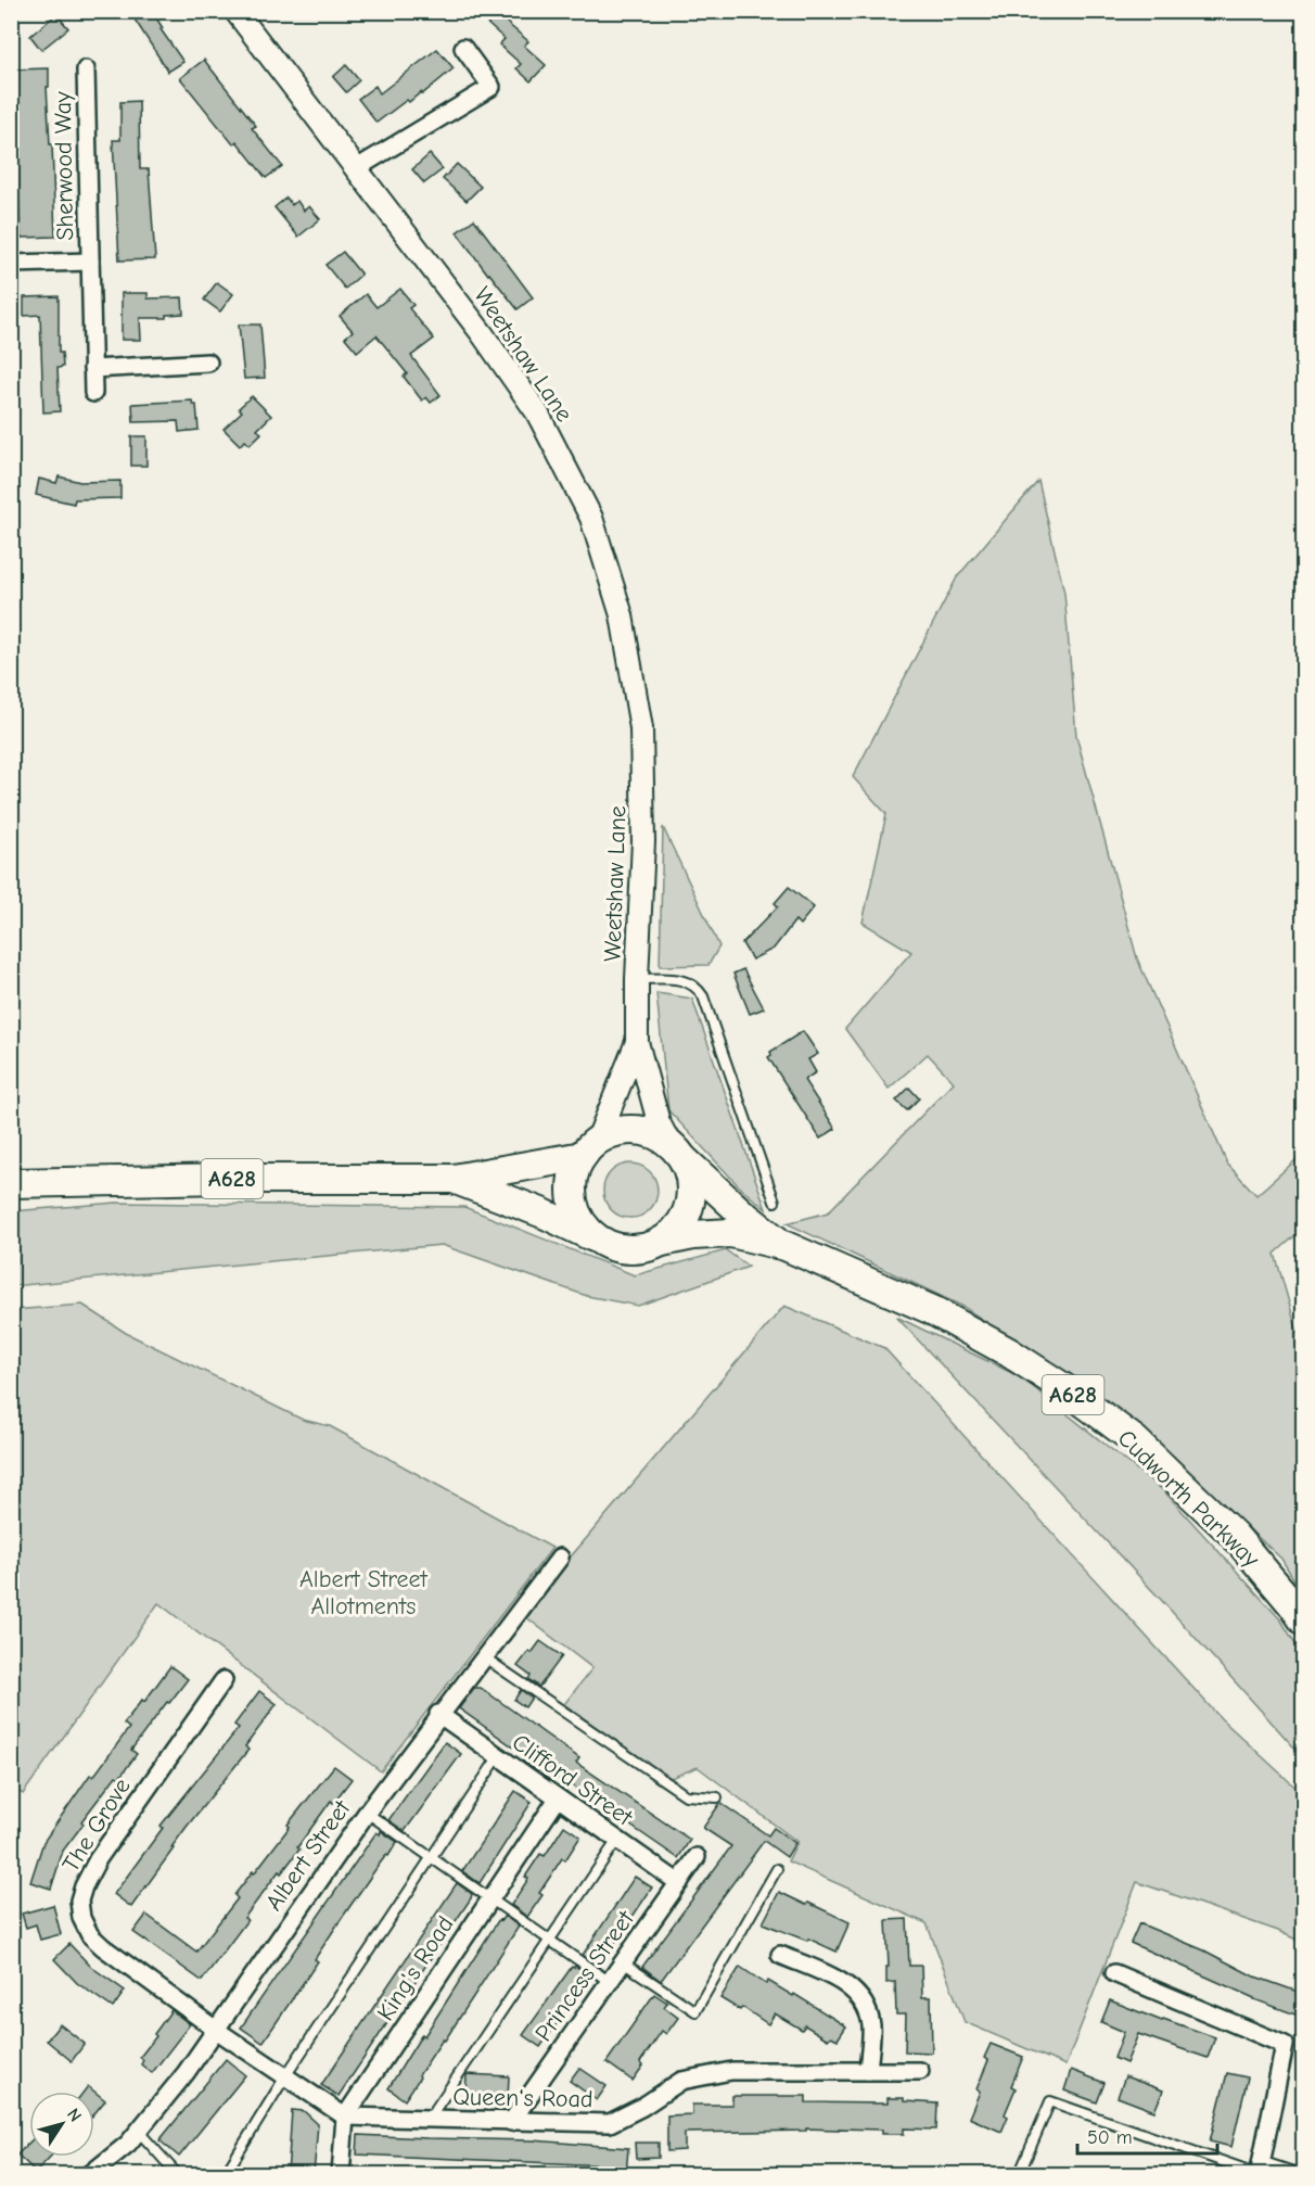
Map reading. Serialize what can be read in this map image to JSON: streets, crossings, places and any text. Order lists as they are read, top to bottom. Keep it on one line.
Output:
{"streets":{"highway":["A628","Cudworth Parkway"],"street":["Sherwood Way","Weetshaw Lane","Clifford Street","The Grove","Albert Street","King's Road","Princess Street","Queen's Road"]},"crossings":[["Weetshaw Lane","Cudworth Parkway"],["Clifford Street","Albert Street"],["Clifford Street","King's Road"],["Clifford Street","Princess Street"],["The Grove","Albert Street"],["King's Road","Queen's Road"],["Princess Street","Queen's Road"]],"parks":["Albert Street Allotments"],"scale_bar":"50 m","north":"top right"}
